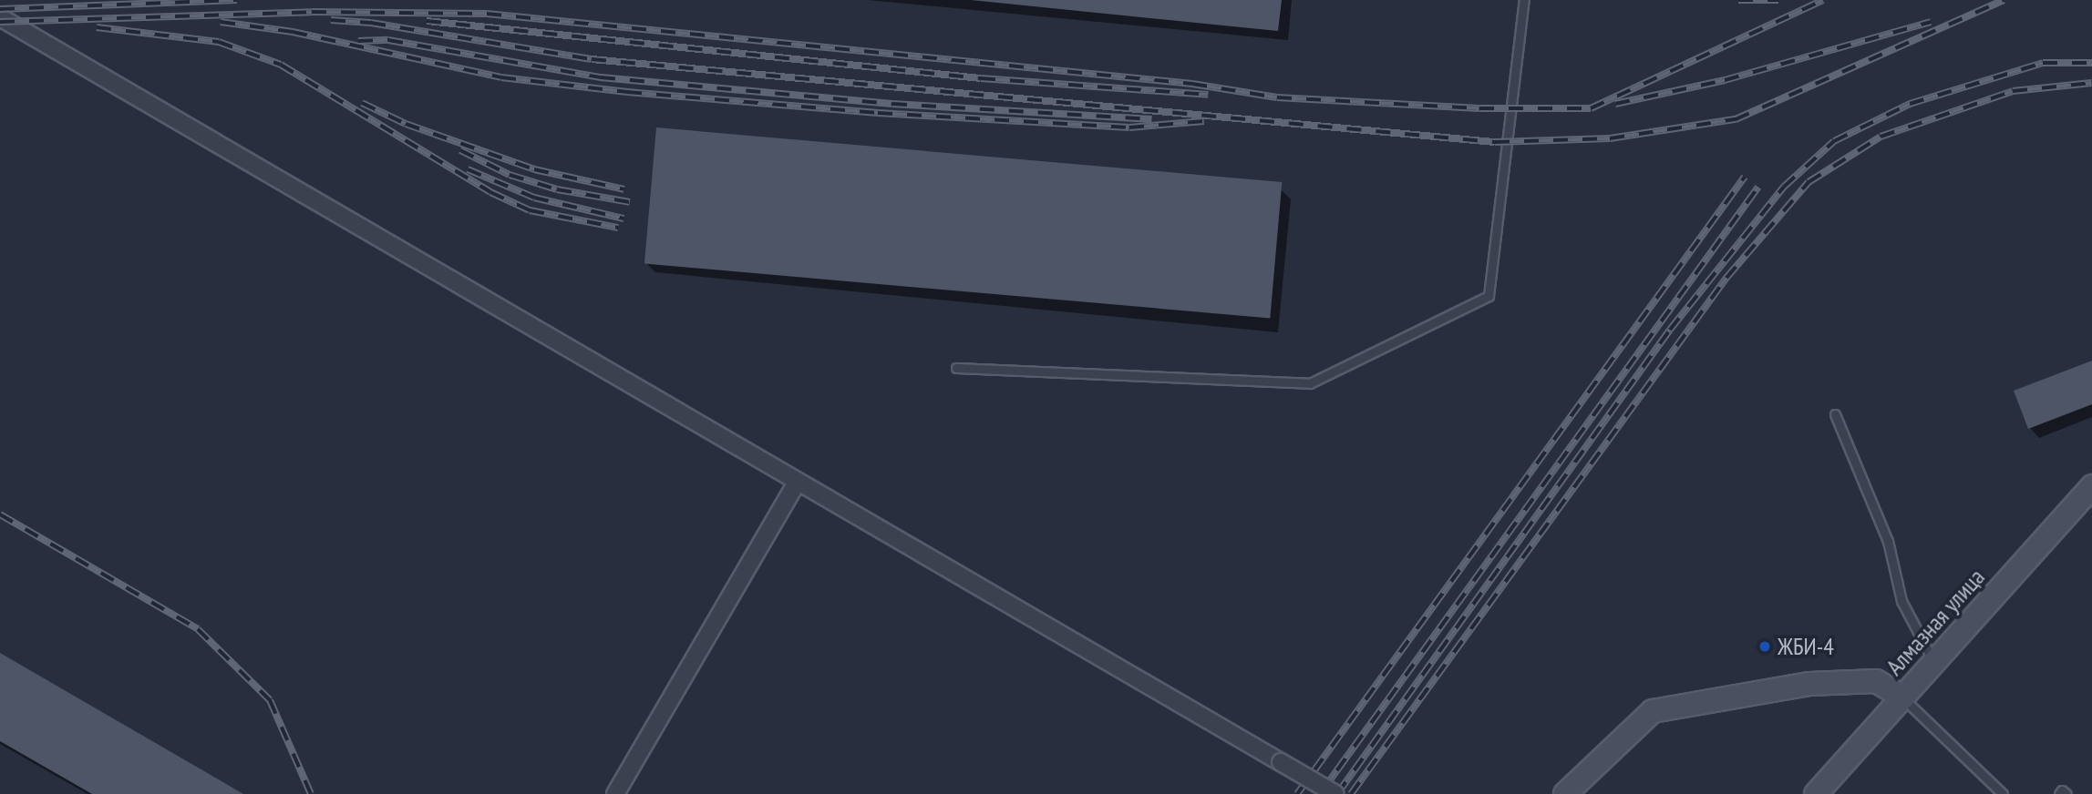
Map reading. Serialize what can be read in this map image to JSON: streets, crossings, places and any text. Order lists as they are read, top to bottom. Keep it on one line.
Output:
{"streets":{"street":["Алмазная улица"]},"places":["ЖБИ-4"]}
